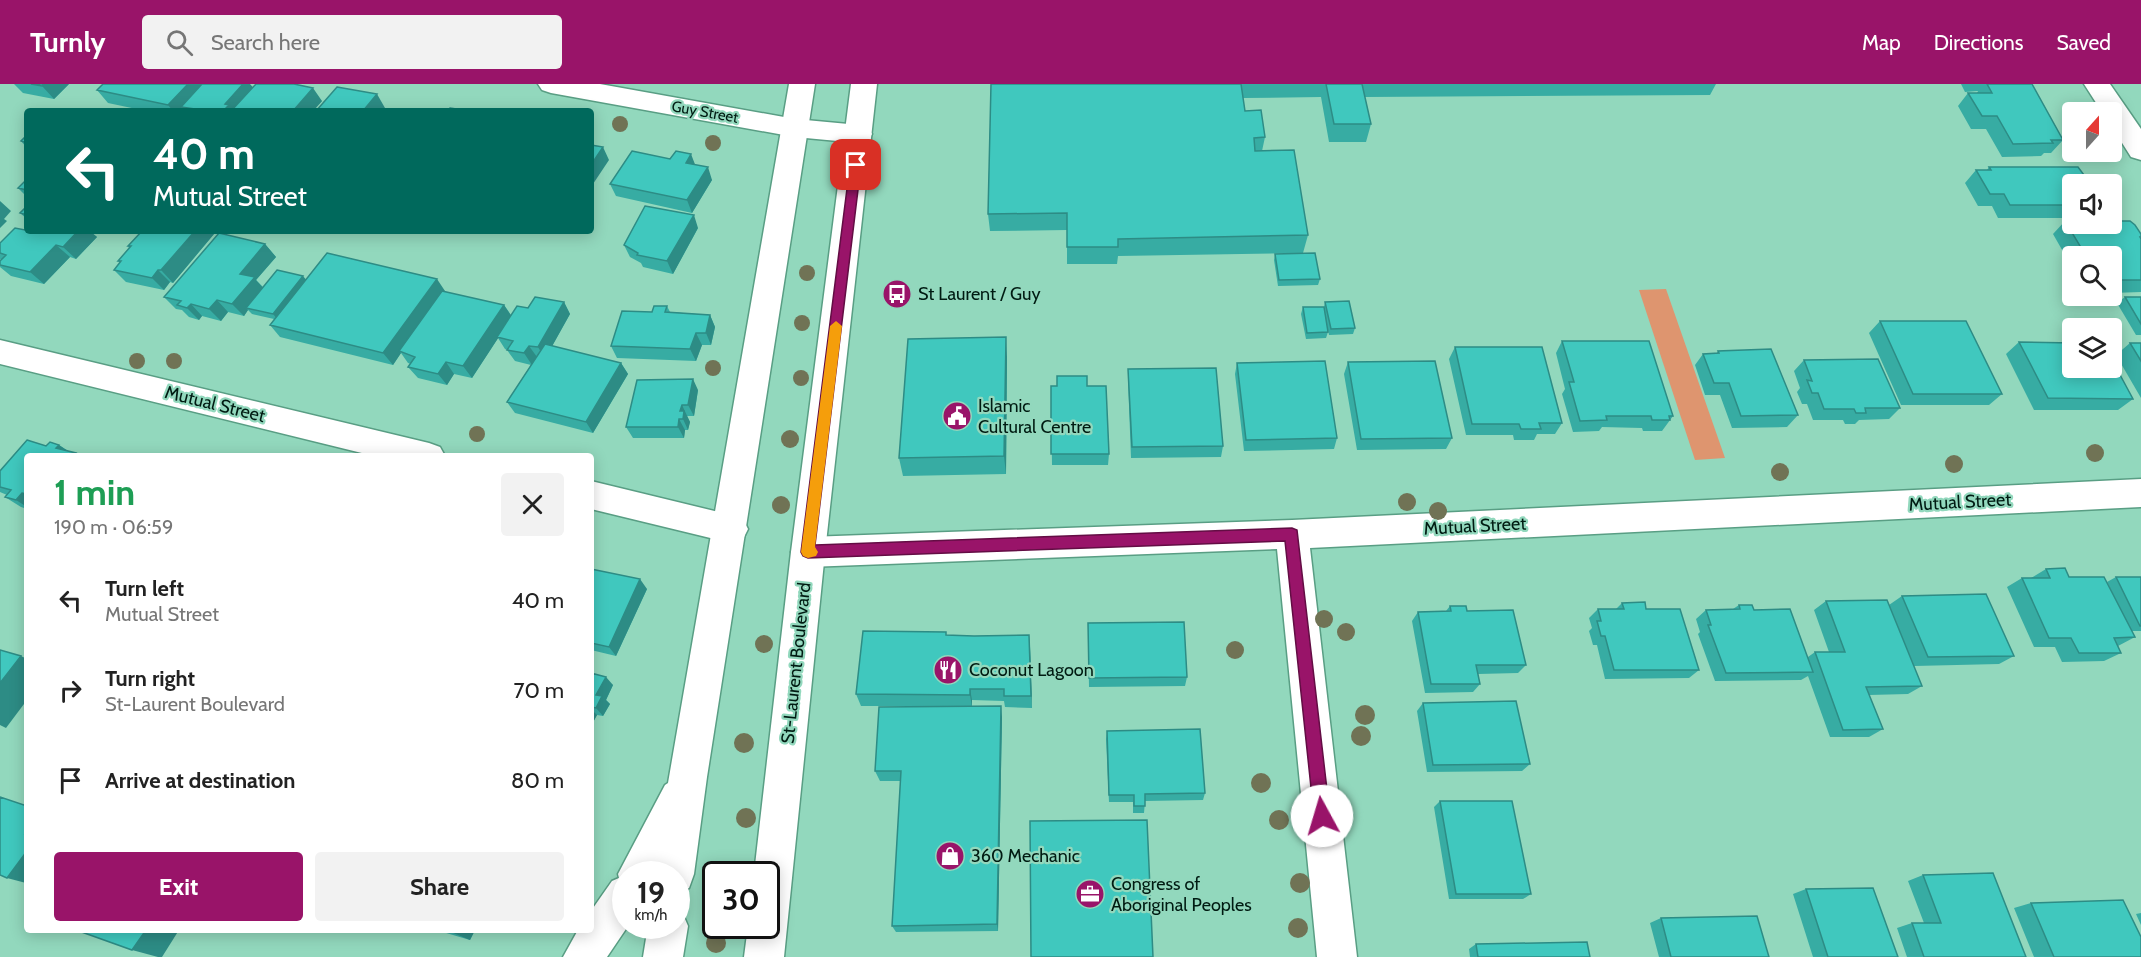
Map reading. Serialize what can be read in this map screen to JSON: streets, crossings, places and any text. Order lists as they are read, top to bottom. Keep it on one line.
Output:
{"streets":{"street":["Guy Street","Mutual Street","St-Laurent Boulevard"]},"crossings":[["Guy Street","St-Laurent Boulevard"],["Mutual Street","St-Laurent Boulevard"]],"places":{"bus stop":["St Laurent / Guy"],"public building":["Islamic Cultural Centre"],"restaurant":["Coconut Lagoon"],"shop":["360 Mechanic"],"office":["Congress of Aboriginal Peoples"]},"north":"top","page":{"header":"Turnly","search":"Search here","nav":["Map","Directions","Saved"],"turn":["40 m","Mutual Street"],"heading":["1 min","190 m · 06:59"],"list":[{"name":"Turn left","note":"Mutual Street","value":"40 m"},{"name":"Turn right","note":"St-Laurent Boulevard","value":"70 m"},{"name":"Arrive at destination","value":"80 m"}],"buttons":["Exit","Share"],"speed":"19 km/h","limit":"30"}}
